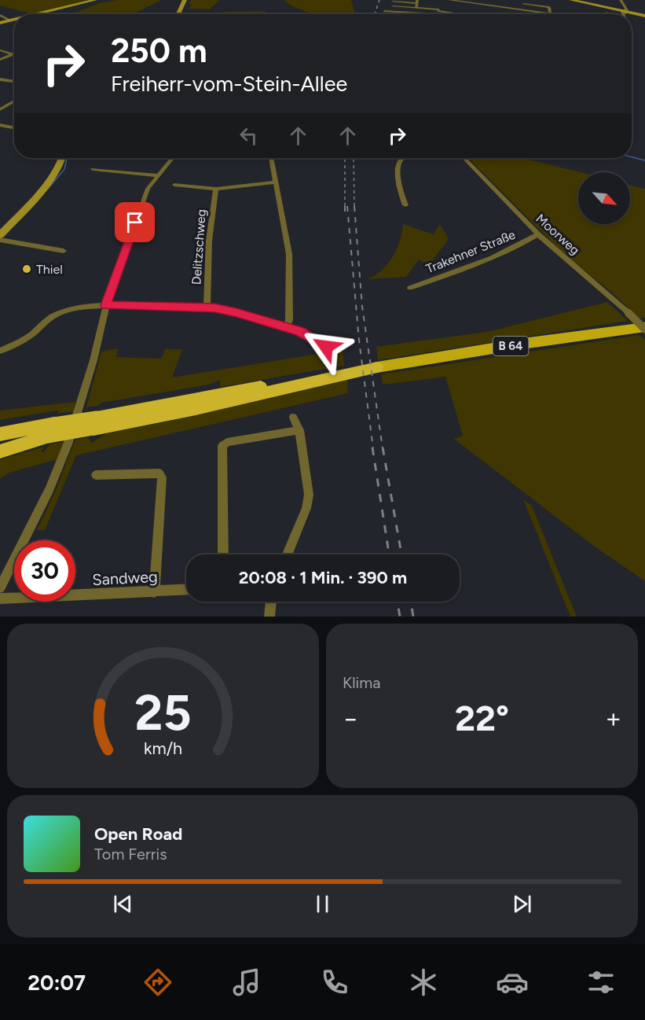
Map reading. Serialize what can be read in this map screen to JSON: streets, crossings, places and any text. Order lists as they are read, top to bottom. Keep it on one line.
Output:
{"streets":{"highway":["B 64"],"street":["Moorweg","Delitzschweg","Trakehner Straße","Sandweg"]},"crossings":[["Moorweg","Trakehner Straße"],["Moorweg","B 64"]],"places":["Thiel"],"north":"bottom right","page":{"turn":["250 m","Freiherr-vom-Stein-Allee"],"limit":"30","trip":"20:08 · 1 Min. · 390 m","tile":"Klima","heat":["−","22°","+"],"song":["Open Road","Tom Ferris"],"tabs":"20:07","gauge":["25","km/h"]}}
